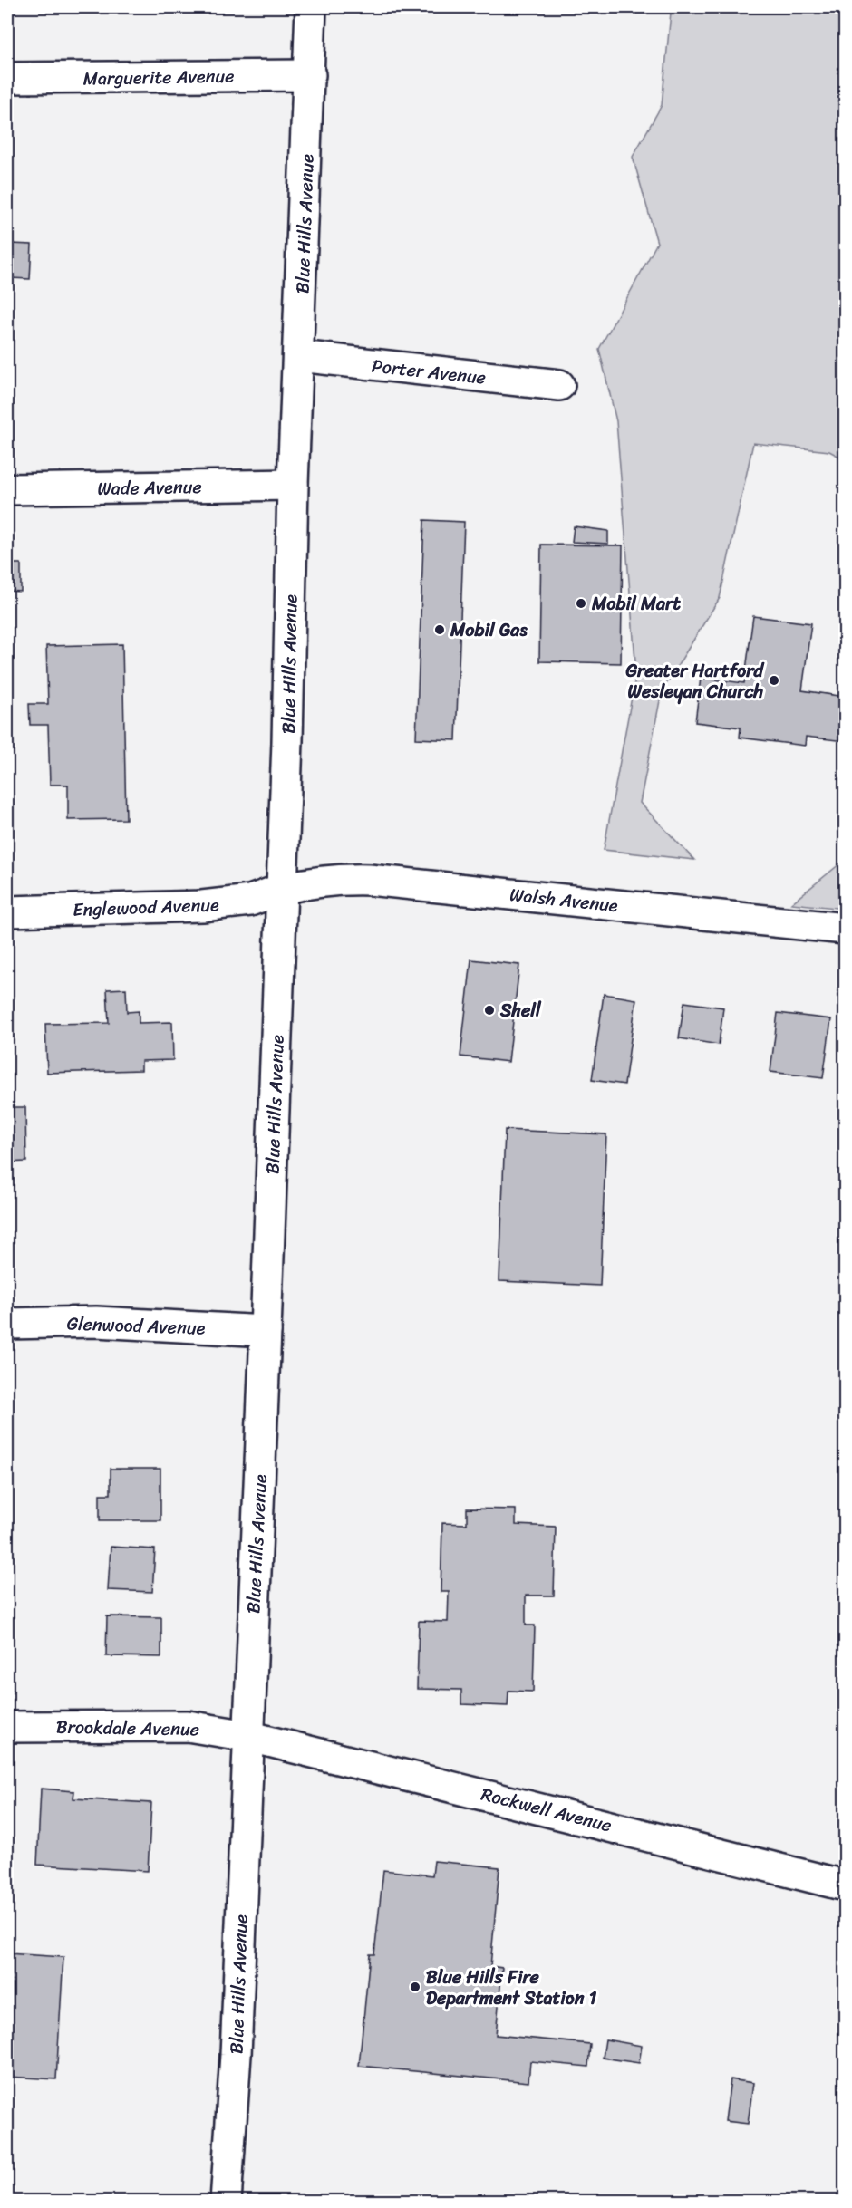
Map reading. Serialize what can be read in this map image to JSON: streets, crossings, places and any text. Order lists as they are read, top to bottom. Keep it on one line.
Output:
{"streets":{"street":["Marguerite Avenue","Blue Hills Avenue","Porter Avenue","Wade Avenue","Walsh Avenue","Englewood Avenue","Glenwood Avenue","Brookdale Avenue","Rockwell Avenue"]},"crossings":[["Marguerite Avenue","Blue Hills Avenue"],["Blue Hills Avenue","Porter Avenue"],["Blue Hills Avenue","Wade Avenue"],["Blue Hills Avenue","Walsh Avenue"],["Blue Hills Avenue","Englewood Avenue"],["Blue Hills Avenue","Glenwood Avenue"],["Blue Hills Avenue","Brookdale Avenue"],["Blue Hills Avenue","Rockwell Avenue"],["Walsh Avenue","Englewood Avenue"],["Brookdale Avenue","Rockwell Avenue"]],"places":["Mobil Mart","Mobil Gas","Greater Hartford Wesleyan Church","Shell","Blue Hills Fire Department Station 1"]}
